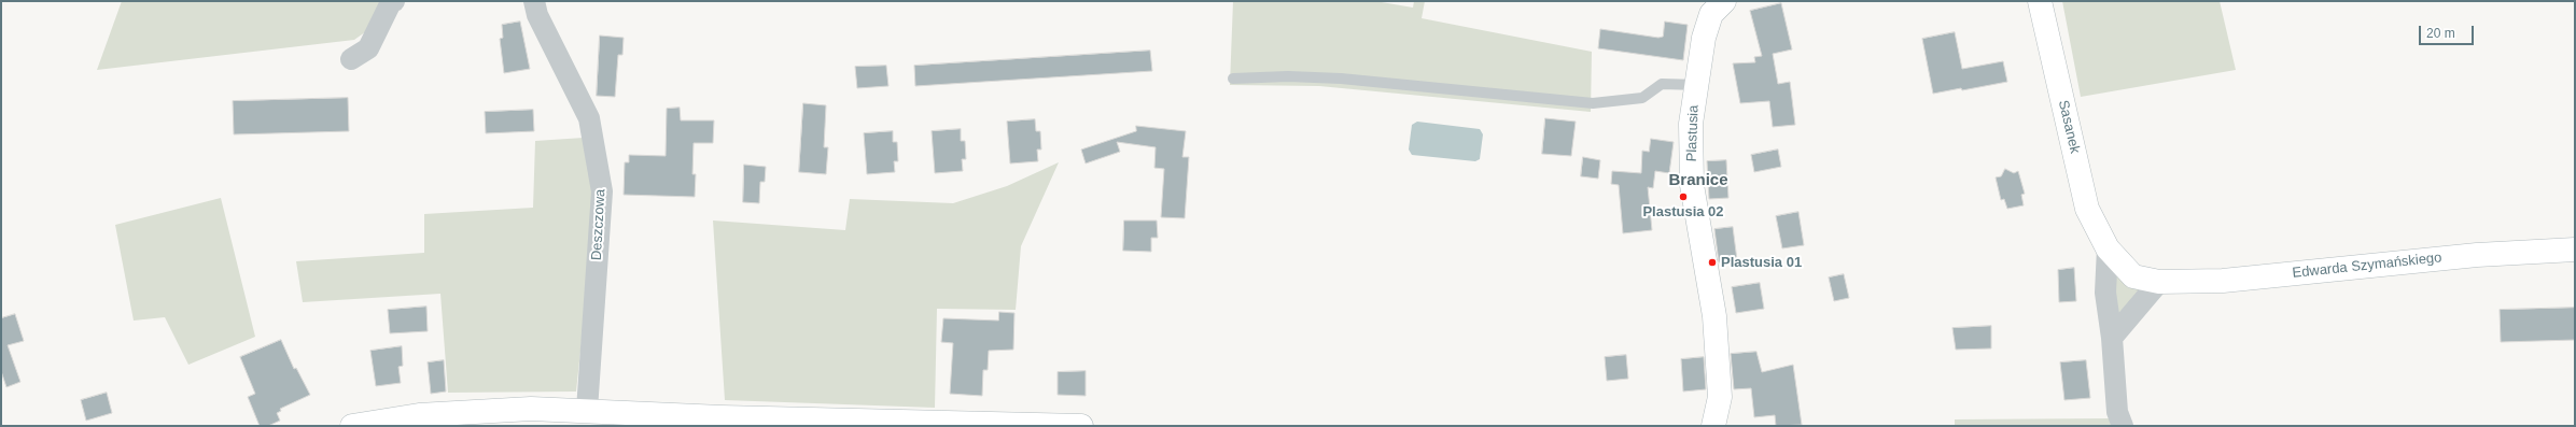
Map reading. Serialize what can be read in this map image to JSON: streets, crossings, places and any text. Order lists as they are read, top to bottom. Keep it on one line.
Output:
{"streets":{"street":["Sasanek","Plastusia","Deszczowa","Edwarda Szymańskiego"]},"crossings":[["Sasanek","Edwarda Szymańskiego"]],"districts":["Branice"],"places":["Plastusia 02","Plastusia 01"],"scale_bar":"20 m"}
